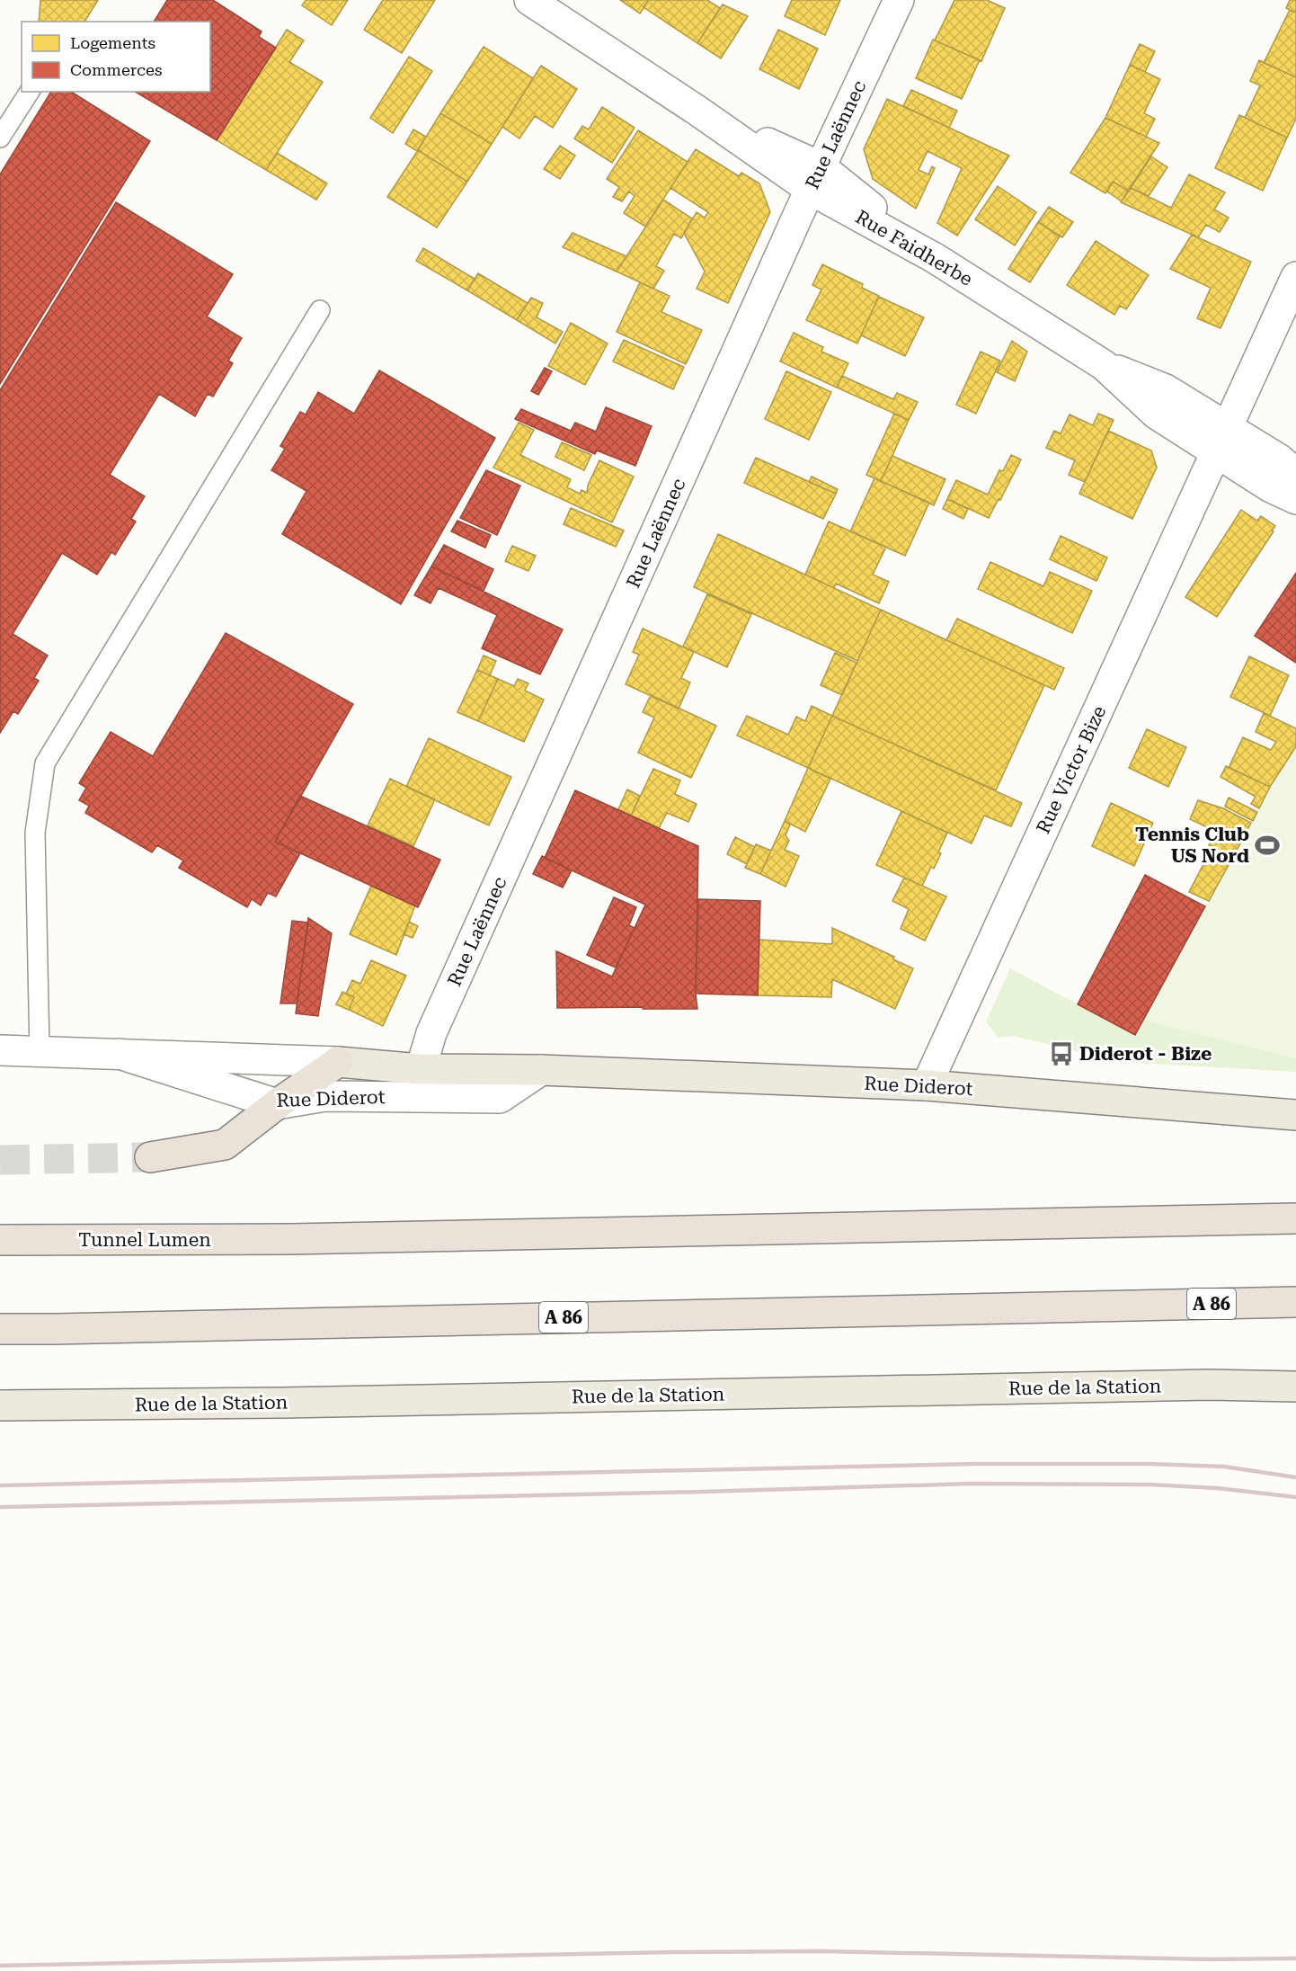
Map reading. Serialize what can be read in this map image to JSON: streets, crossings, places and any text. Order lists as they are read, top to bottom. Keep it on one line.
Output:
{"streets":{"highway":["Tunnel Lumen","A 86"],"main road":["Rue Diderot","Rue de la Station"],"street":["Rue Laënnec","Rue Faidherbe","Rue Victor Bize"]},"crossings":[["Rue Laënnec","Rue Faidherbe"],["Rue Laënnec","Rue Diderot"],["Rue Faidherbe","Rue Victor Bize"],["Rue Victor Bize","Rue Diderot"]],"places":{"sports":["Tennis Club US Nord"],"bus stop":["Diderot - Bize"]},"legend":["Logements","Commerces"]}
